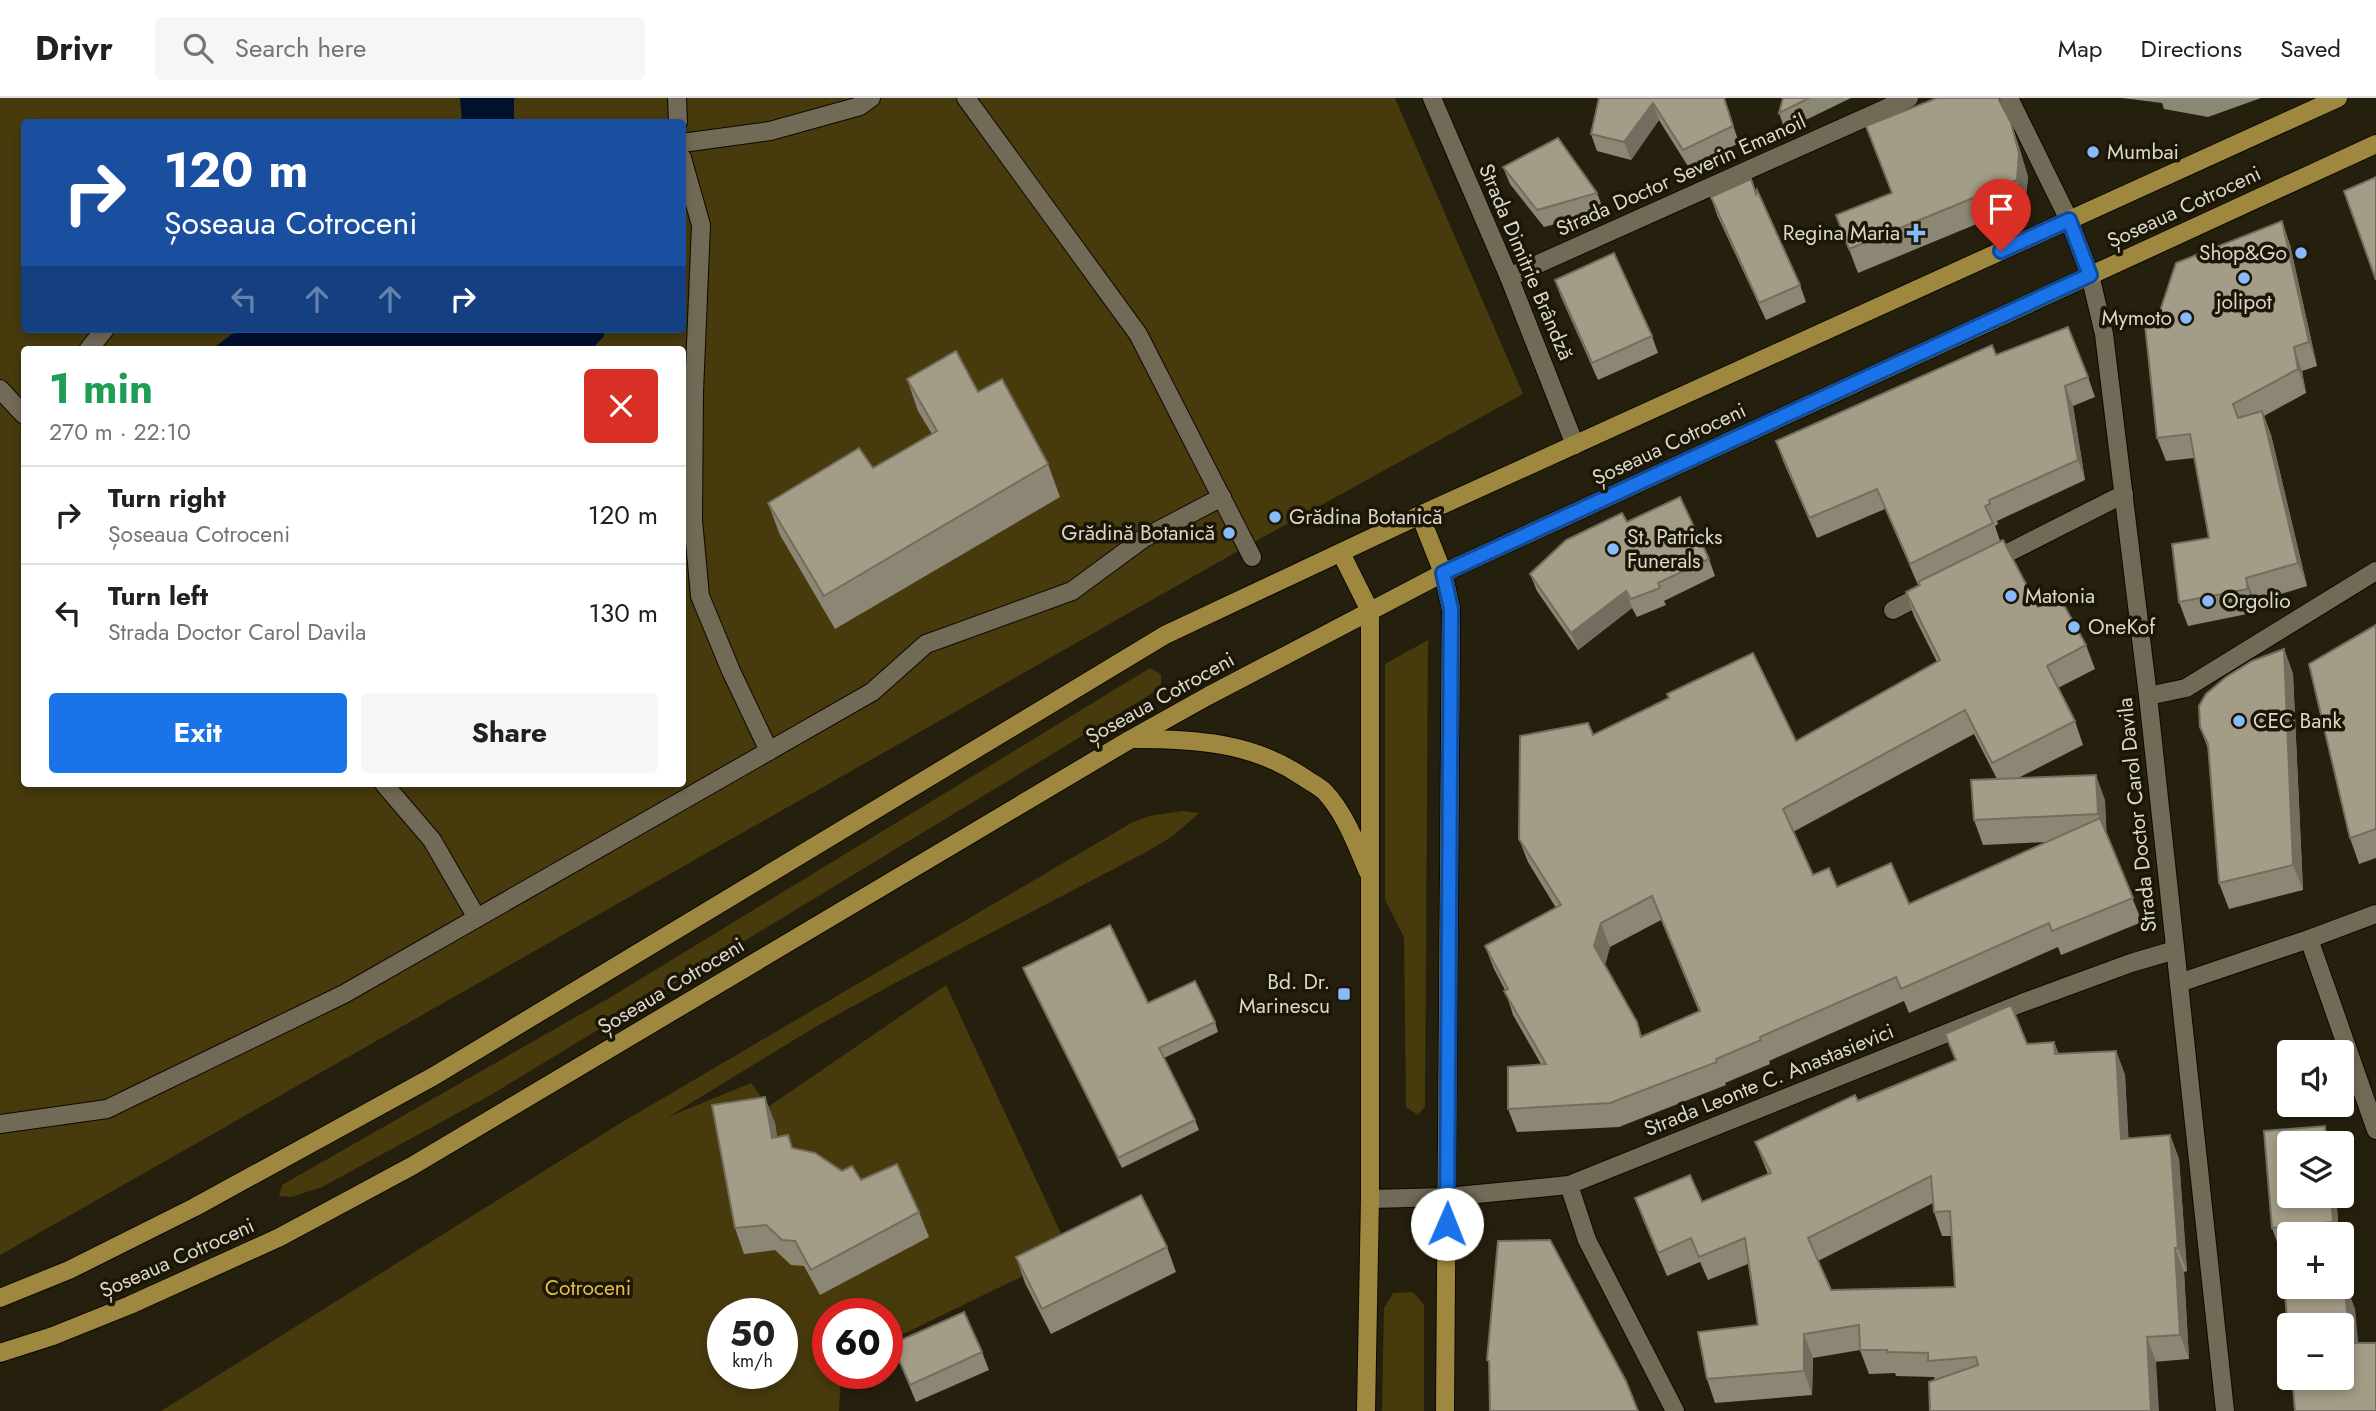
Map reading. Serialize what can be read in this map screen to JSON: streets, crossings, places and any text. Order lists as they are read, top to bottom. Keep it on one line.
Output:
{"streets":{"main road":["Șoseaua Cotroceni"],"street":["Strada Doctor Severin Emanoil","Strada Dimitrie Brândză","Strada Doctor Carol Davila","Strada Leonte C. Anastasievici"]},"crossings":[["Strada Doctor Severin Emanoil","Strada Dimitrie Brândză"],["Șoseaua Cotroceni","Strada Dimitrie Brândză"],["Șoseaua Cotroceni","Strada Doctor Carol Davila"],["Strada Doctor Carol Davila","Strada Leonte C. Anastasievici"]],"parks":["Cotroceni"],"places":{"other":["Mumbai","Shop&Go","jolipot","Mymoto","Grădina Botanică","Grădină Botanică","St. Patricks Funerals","Matonia","Orgolio","OneKof","CEC Bank"],"health":["Regina Maria"],"transit":["Bd. Dr. Marinescu"]},"page":{"header":"Drivr","search":"Search here","nav":["Map","Directions","Saved"],"turn":["120 m","Șoseaua Cotroceni"],"heading":["1 min","270 m · 22:10"],"list":[{"name":"Turn right","note":"Șoseaua Cotroceni","value":"120 m"},{"name":"Turn left","note":"Strada Doctor Carol Davila","value":"130 m"}],"buttons":["Exit","Share"],"map_buttons":["+","−"],"speed":"50 km/h","limit":"60"}}
